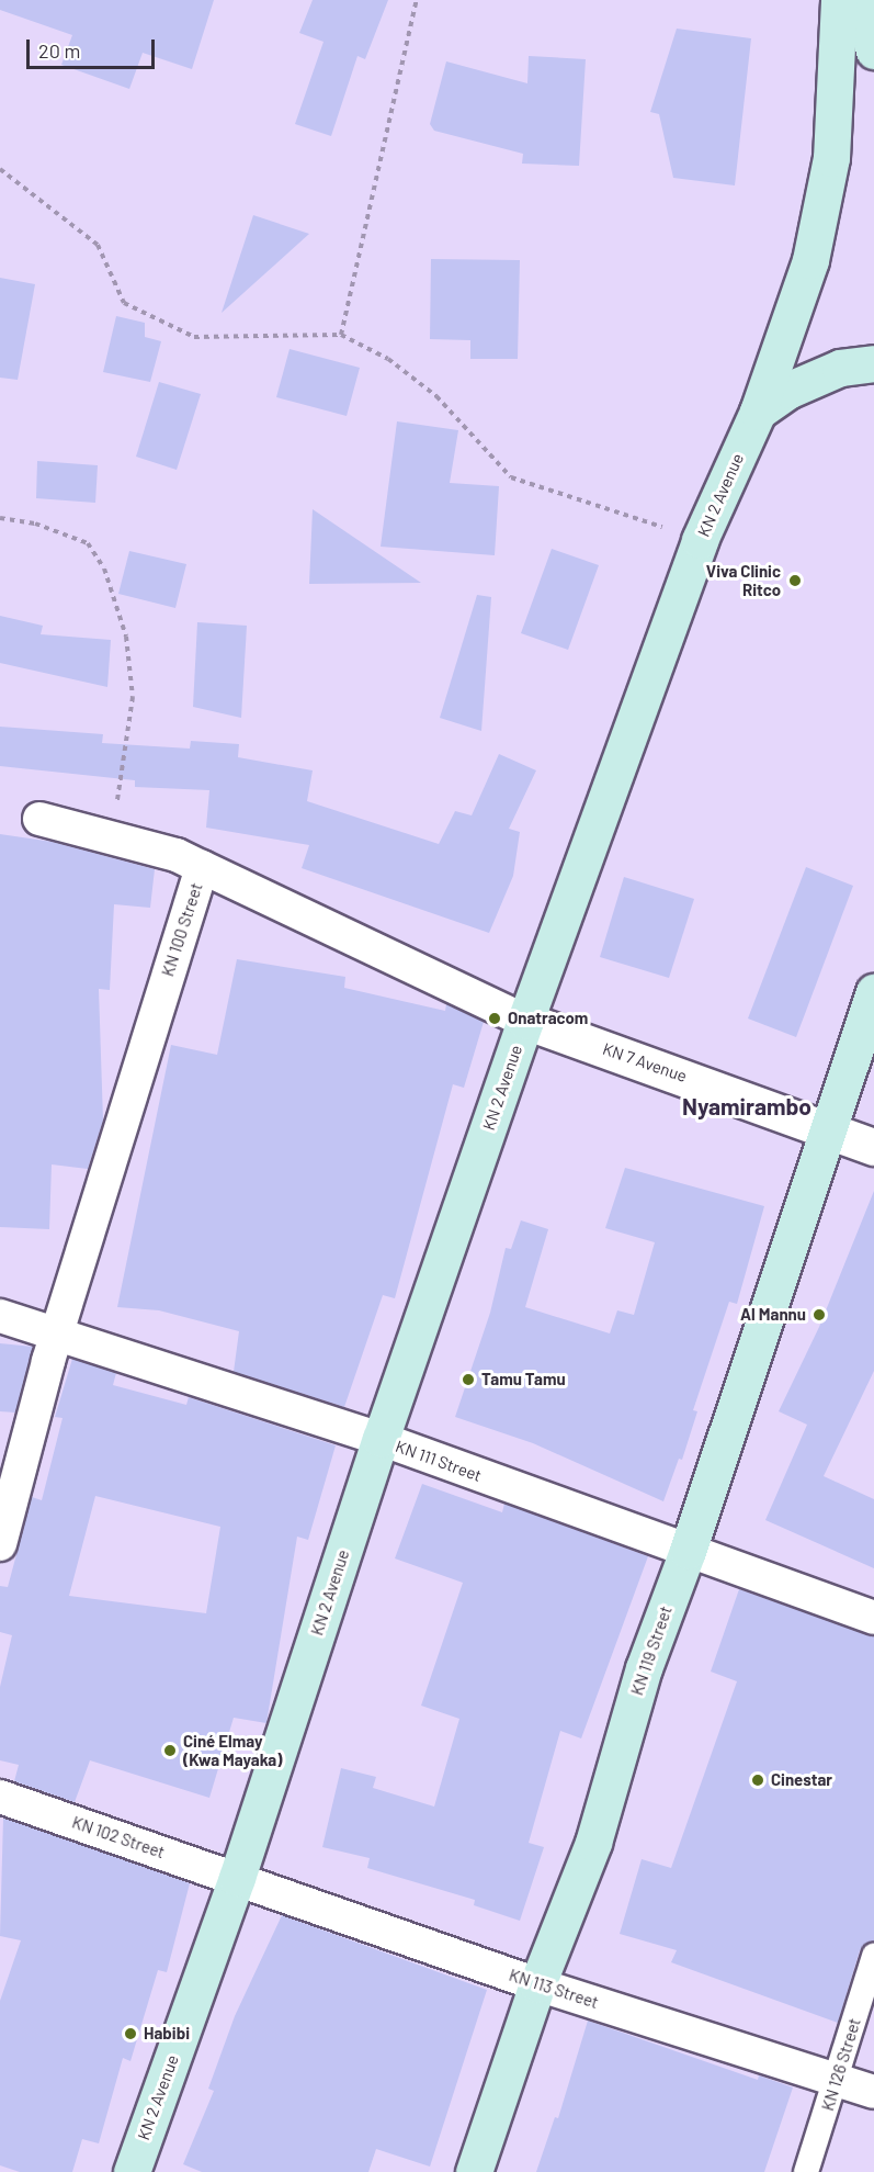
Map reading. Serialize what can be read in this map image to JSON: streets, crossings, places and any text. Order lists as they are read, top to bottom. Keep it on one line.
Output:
{"streets":{"main road":["KN 2 Avenue","KN 119 Street"],"street":["KN 100 Street","KN 7 Avenue","KN 111 Street","KN 102 Street","KN 113 Street","KN 126 Street"]},"crossings":[["KN 2 Avenue","KN 100 Street"],["KN 2 Avenue","KN 7 Avenue"],["KN 2 Avenue","KN 111 Street"],["KN 2 Avenue","KN 102 Street"],["KN 2 Avenue","KN 113 Street"],["KN 100 Street","KN 7 Avenue"],["KN 100 Street","KN 111 Street"],["KN 7 Avenue","KN 119 Street"],["KN 111 Street","KN 119 Street"],["KN 119 Street","KN 113 Street"],["KN 102 Street","KN 113 Street"],["KN 113 Street","KN 126 Street"]],"districts":["Nyamirambo"],"places":["Viva Clinic Ritco","Onatracom","Al Mannu","Tamu Tamu","Ciné Elmay (Kwa Mayaka)","Cinestar","Habibi"],"scale_bar":"20 m"}
